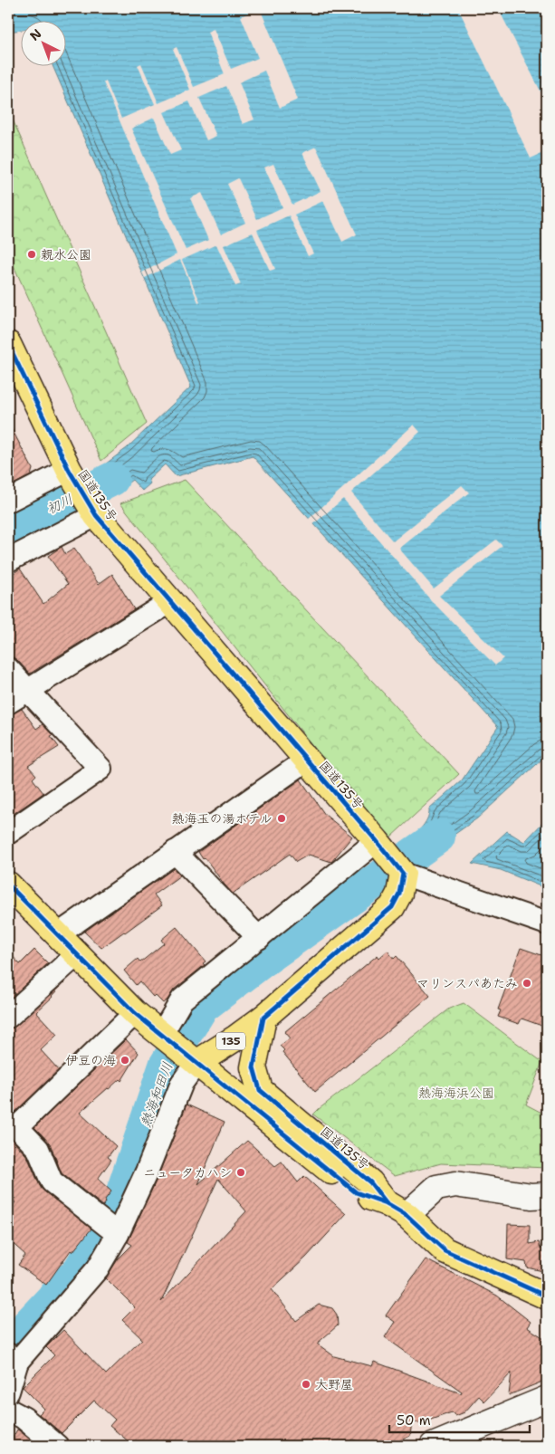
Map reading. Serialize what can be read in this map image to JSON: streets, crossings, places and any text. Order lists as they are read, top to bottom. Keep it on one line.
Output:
{"streets":{"highway":["国道135号","135"]},"crossings":[["国道135号","135"]],"water":["初川","熱海和田川"],"parks":["熱海海浜公園"],"places":["親水公園","熱海玉の湯ホテル","マリンスパあたみ","伊豆の海","ニュータカハシ","大野屋"],"scale_bar":"50 m","north":"top left"}
